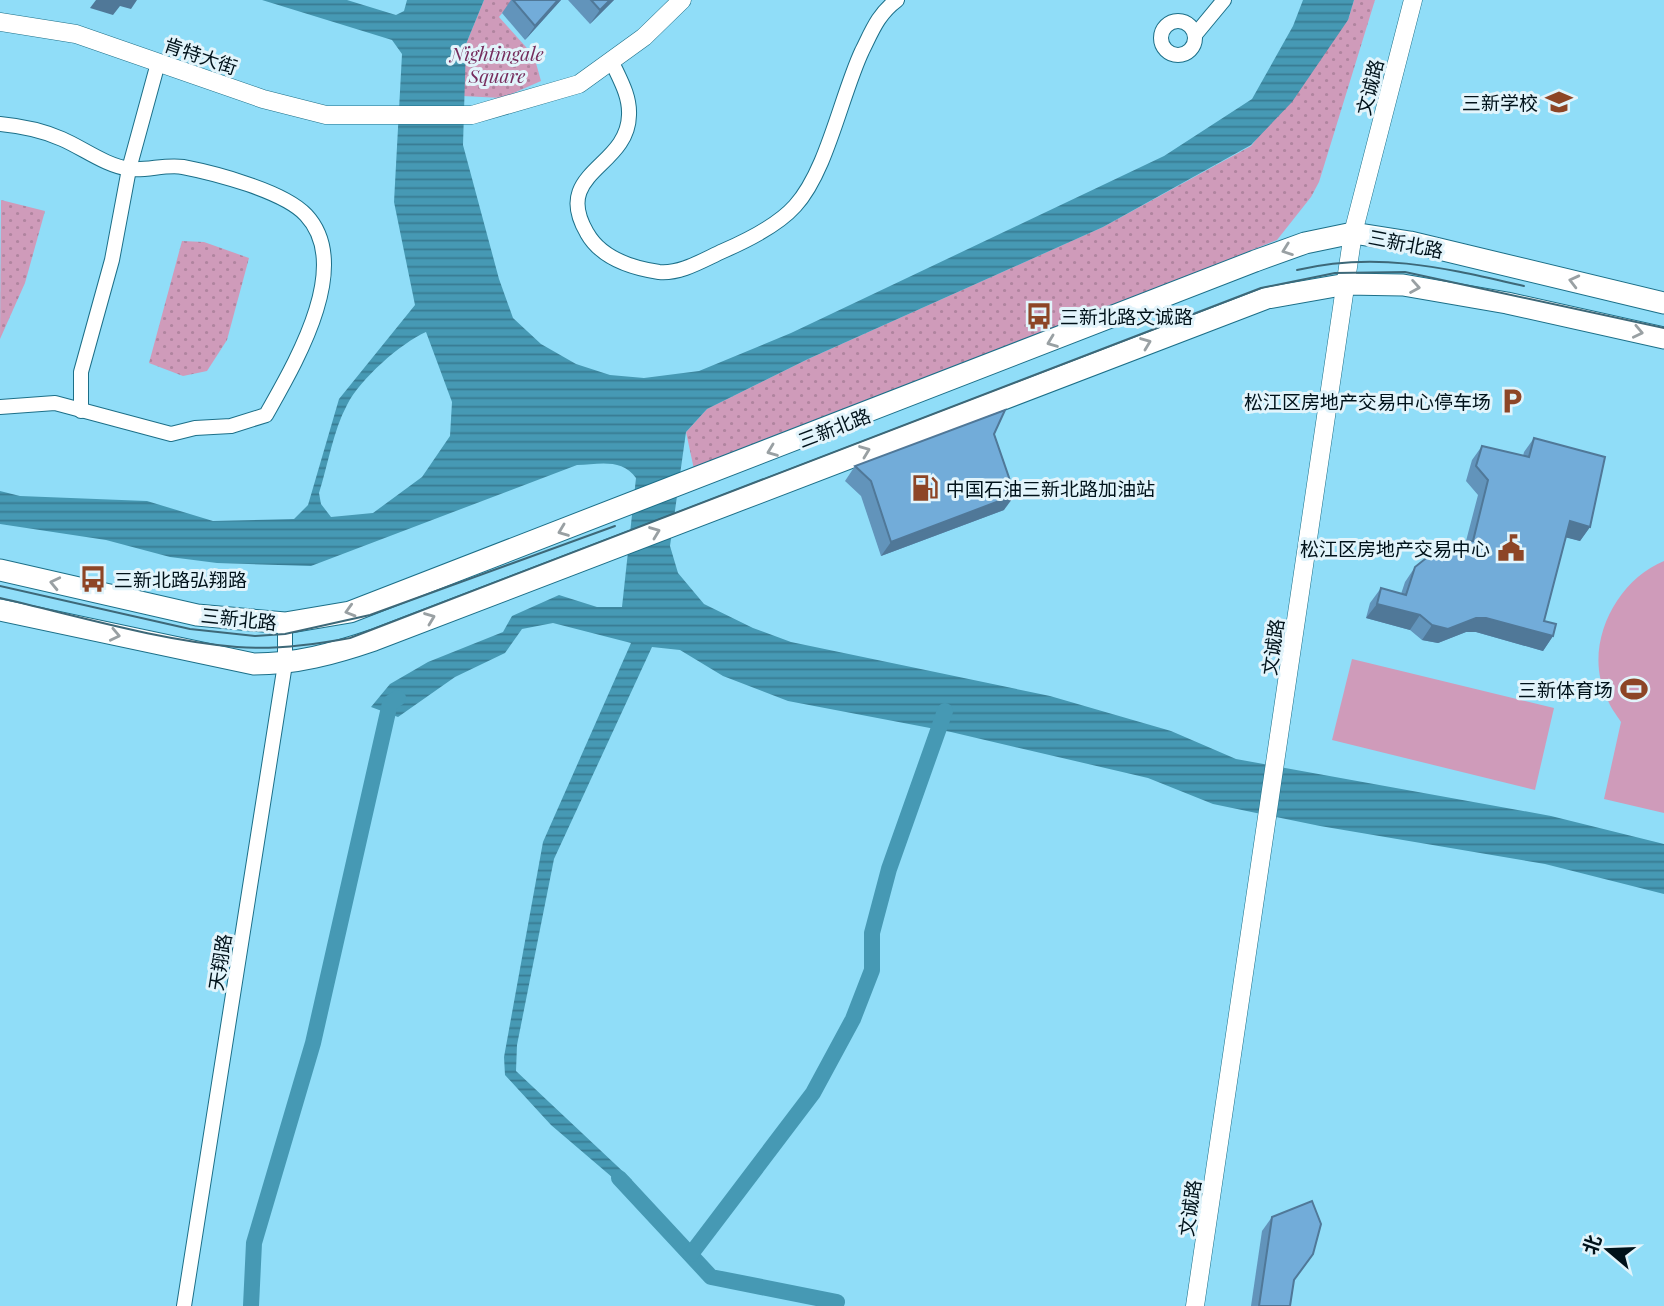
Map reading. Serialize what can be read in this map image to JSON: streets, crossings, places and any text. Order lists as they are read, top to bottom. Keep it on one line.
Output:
{"streets":{"main road":["三新北路"],"street":["肯特大街","文诚路","天翔路"]},"crossings":[["文诚路","三新北路"],["三新北路","天翔路"]],"parks":["Nightingale Square"],"places":{"school or university":["三新学校"],"bus stop":["三新北路文诚路","三新北路弘翔路"],"parking":["松江区房地产交易中心停车场"],"fuel station":["中国石油三新北路加油站"],"public building":["松江区房地产交易中心"],"sports":["三新体育场"]},"north":"left"}
